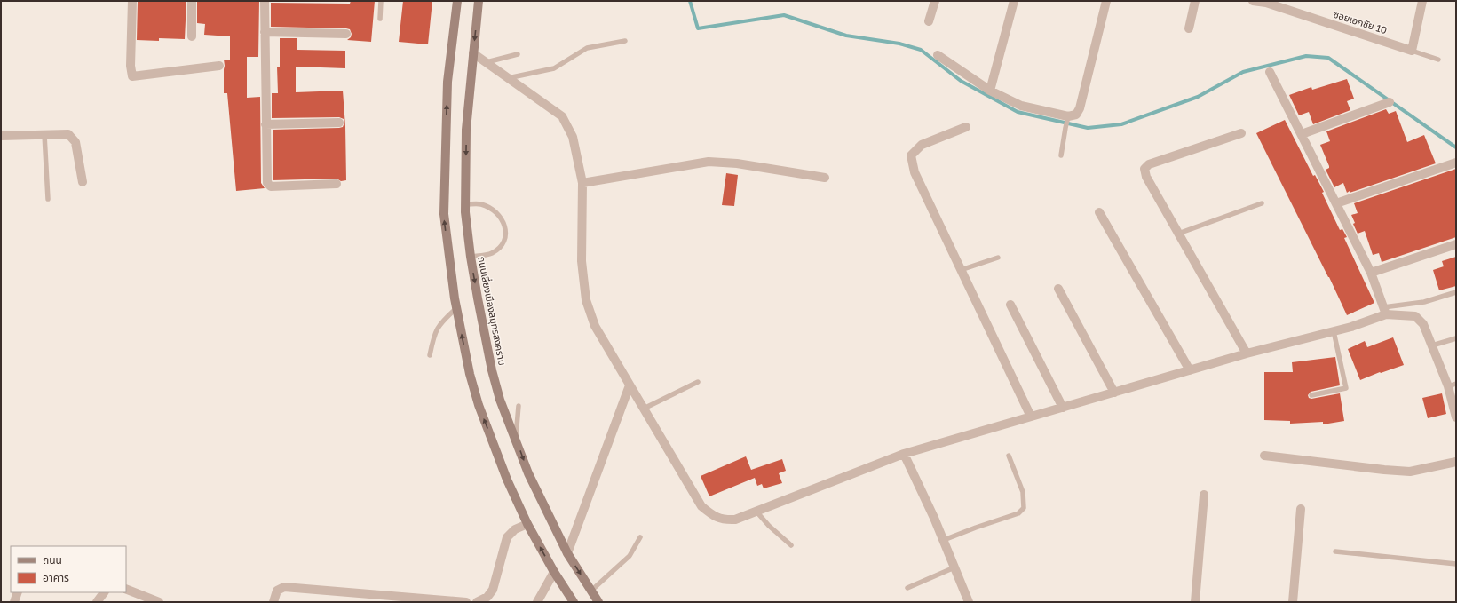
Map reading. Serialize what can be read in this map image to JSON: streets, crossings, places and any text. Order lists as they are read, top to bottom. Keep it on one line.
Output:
{"streets":{"main road":["ถนนเลี่ยงเมืองสมุทรสงคราม"],"street":["ซอยเอกชัย 10"]},"legend":["ถนน","อาคาร"]}
